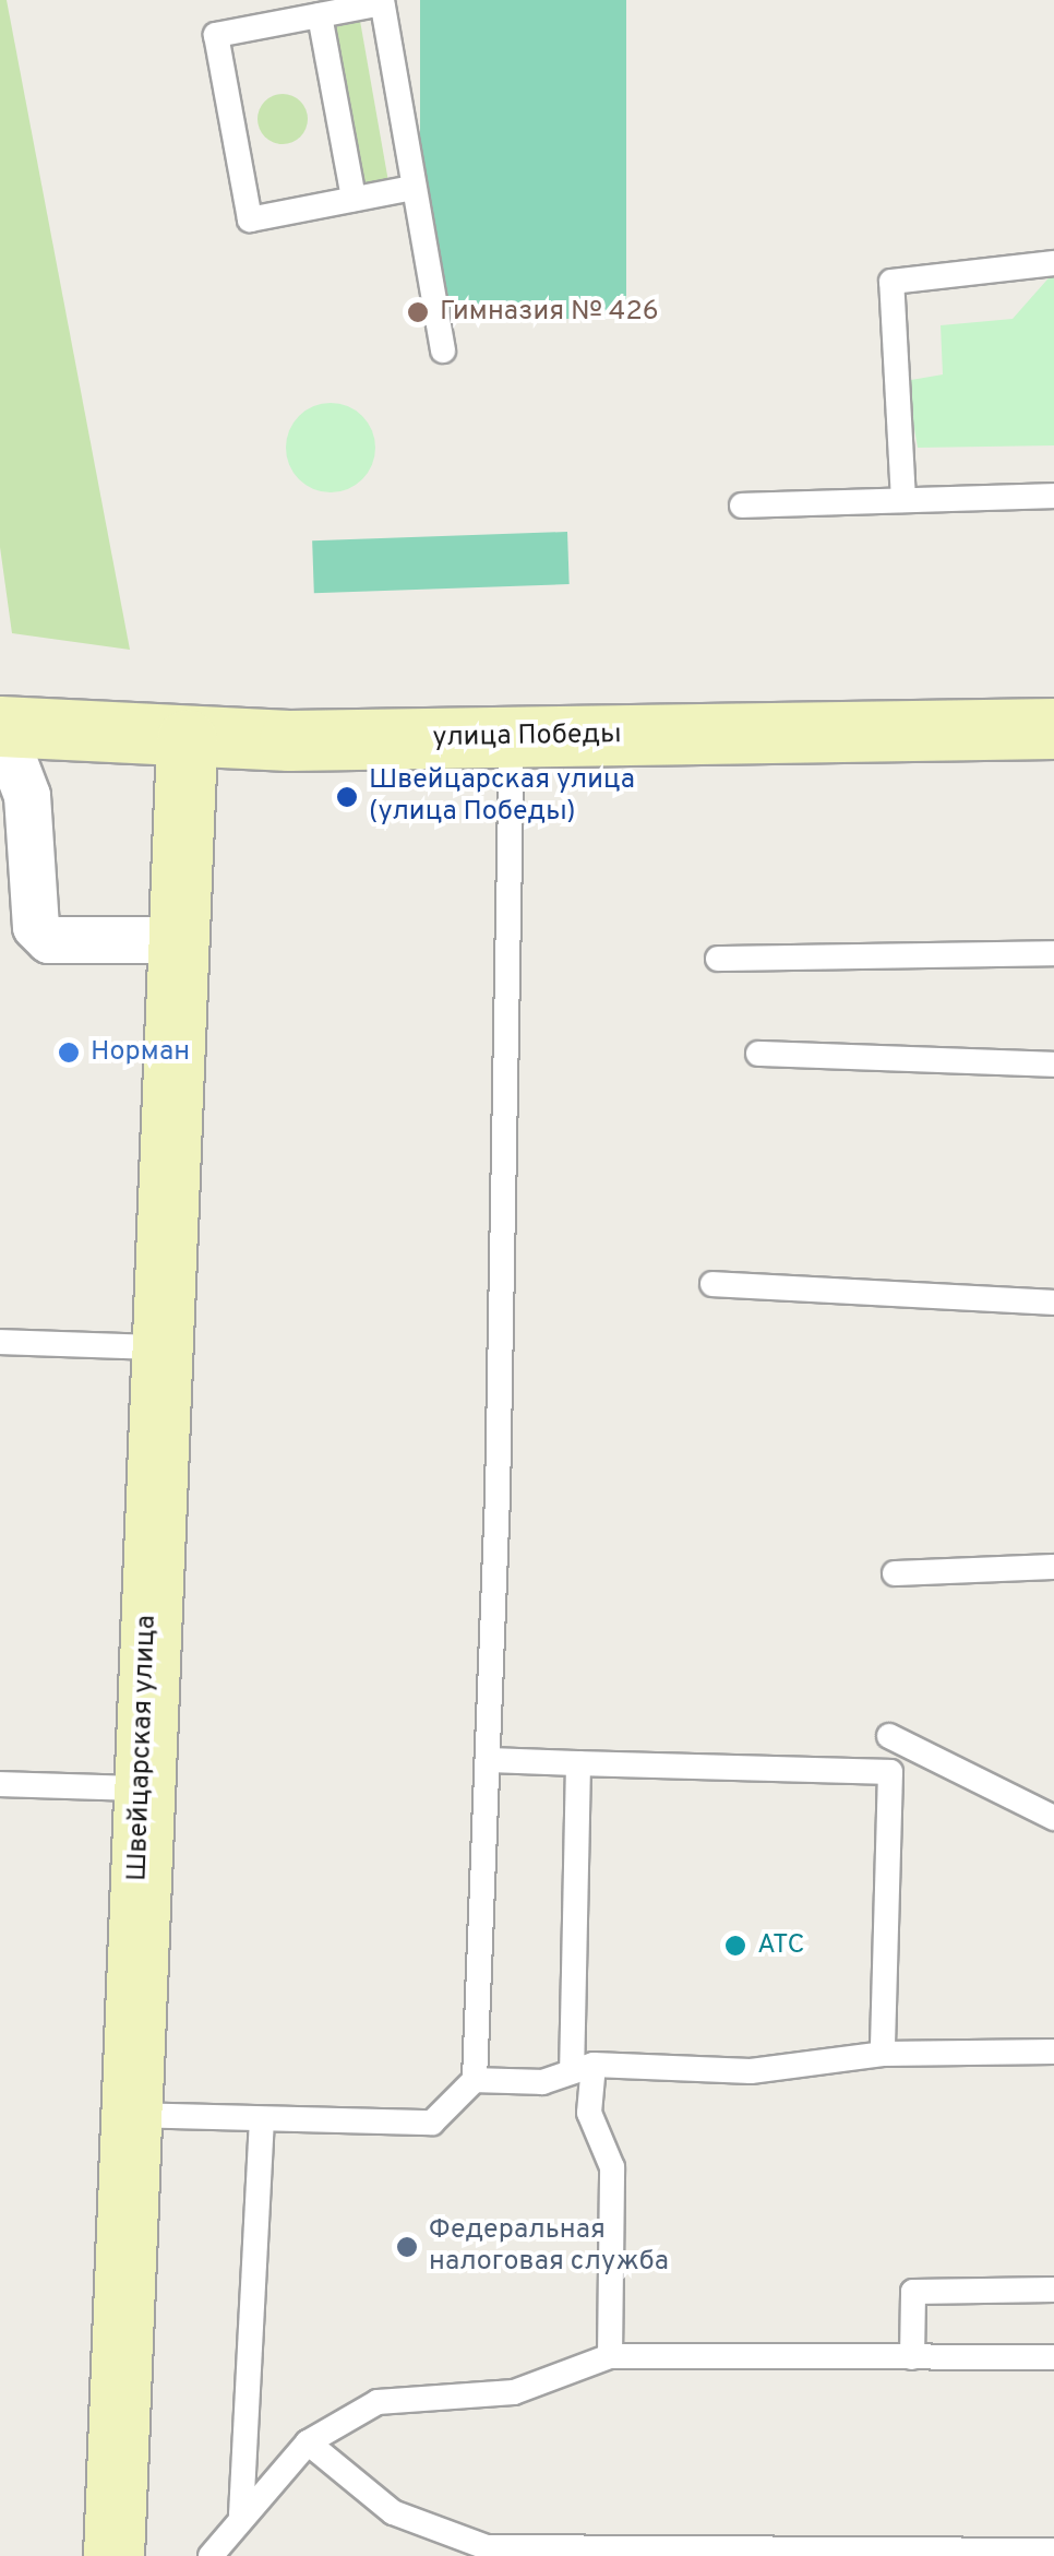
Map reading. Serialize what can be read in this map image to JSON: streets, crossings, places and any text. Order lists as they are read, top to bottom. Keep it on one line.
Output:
{"streets":{"street":["улица Победы","Швейцарская улица"]},"crossings":[["улица Победы","Швейцарская улица"]],"places":["Гимназия № 426","Швейцарская улица (улица Победы)","Норман","АТС","Федеральная налоговая служба"]}
